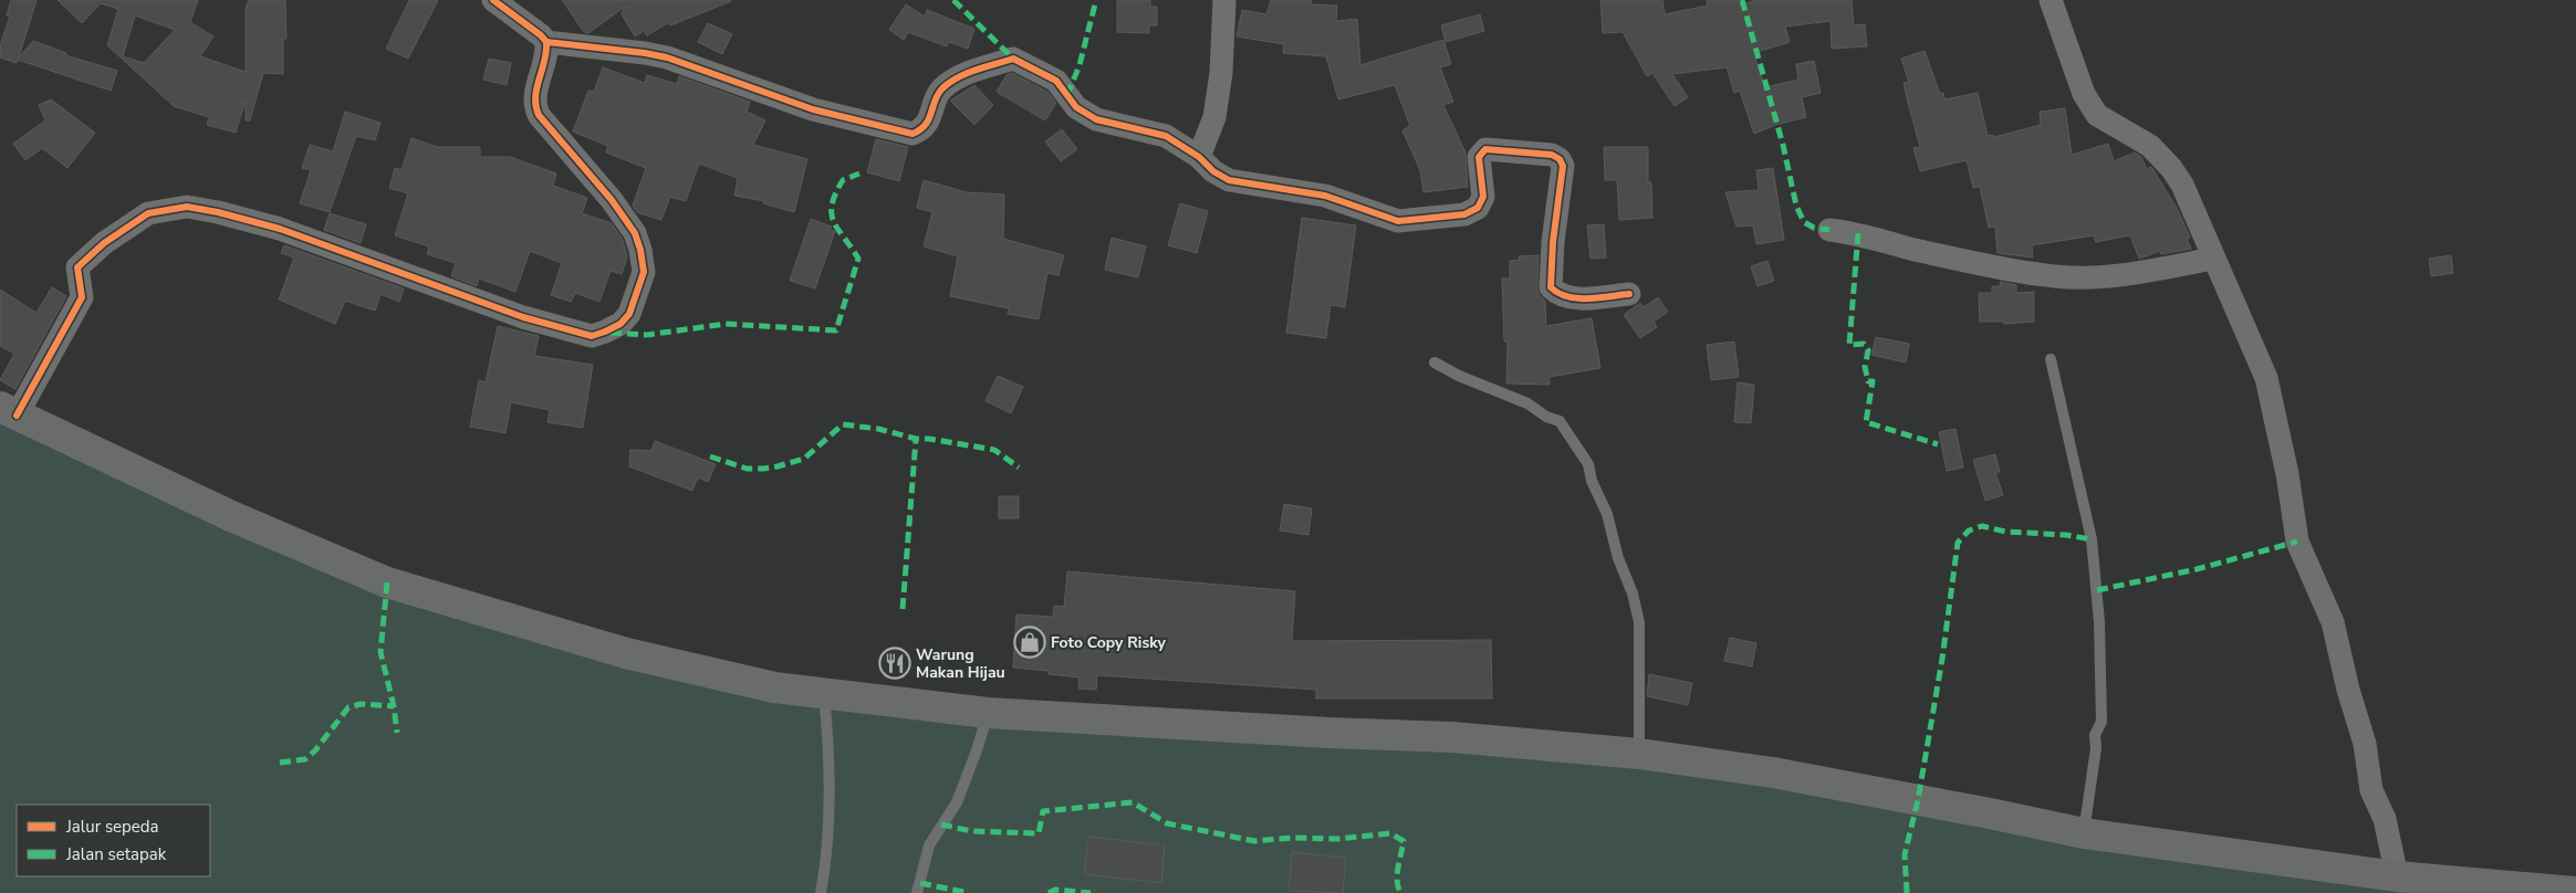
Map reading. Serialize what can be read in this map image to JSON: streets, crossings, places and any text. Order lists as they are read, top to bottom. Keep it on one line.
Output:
{"places":{"shop":["Foto Copy Risky"],"restaurant":["Warung Makan Hijau"]},"legend":["Jalur sepeda","Jalan setapak"]}
